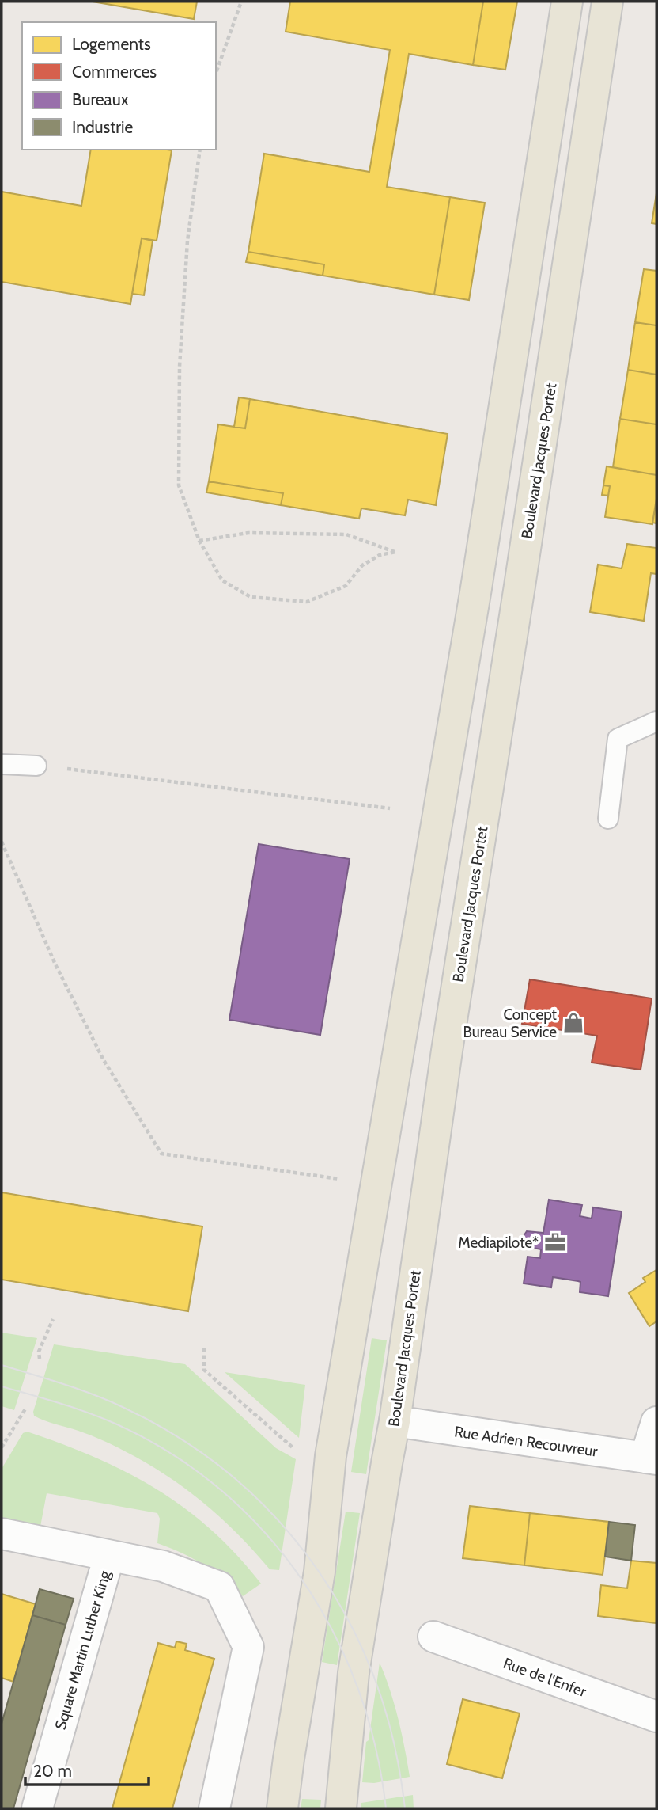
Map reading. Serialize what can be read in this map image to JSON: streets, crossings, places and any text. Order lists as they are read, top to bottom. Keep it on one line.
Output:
{"streets":{"main road":["Boulevard Jacques Portet"],"street":["Rue Adrien Recouvreur","Square Martin Luther King","Rue de l'Enfer"]},"crossings":[["Boulevard Jacques Portet","Rue Adrien Recouvreur"]],"places":{"shop":["Concept Bureau Service"],"office":["Mediapilote*"]},"legend":["Logements","Commerces","Bureaux","Industrie"],"scale_bar":"20 m"}
